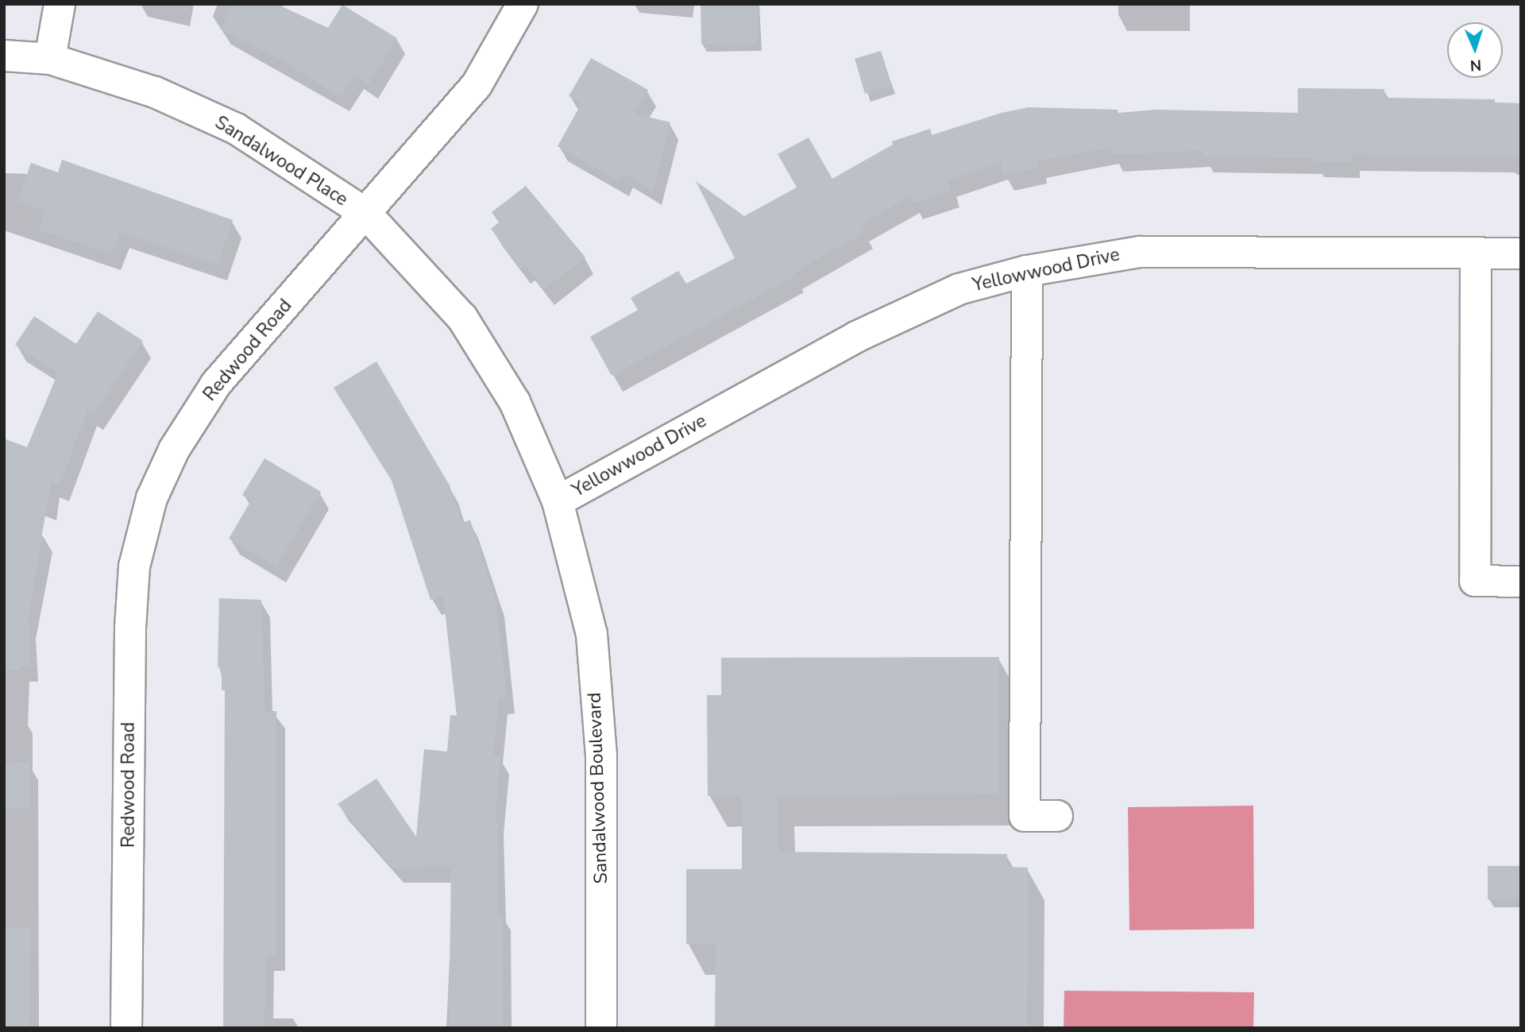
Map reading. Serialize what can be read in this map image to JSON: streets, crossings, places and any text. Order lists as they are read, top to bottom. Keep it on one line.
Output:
{"streets":{"street":["Sandalwood Place","Yellowwood Drive","Redwood Road","Sandalwood Boulevard"]},"crossings":[["Sandalwood Place","Redwood Road"],["Sandalwood Place","Sandalwood Boulevard"],["Yellowwood Drive","Sandalwood Boulevard"],["Redwood Road","Sandalwood Boulevard"]],"north":"bottom"}
